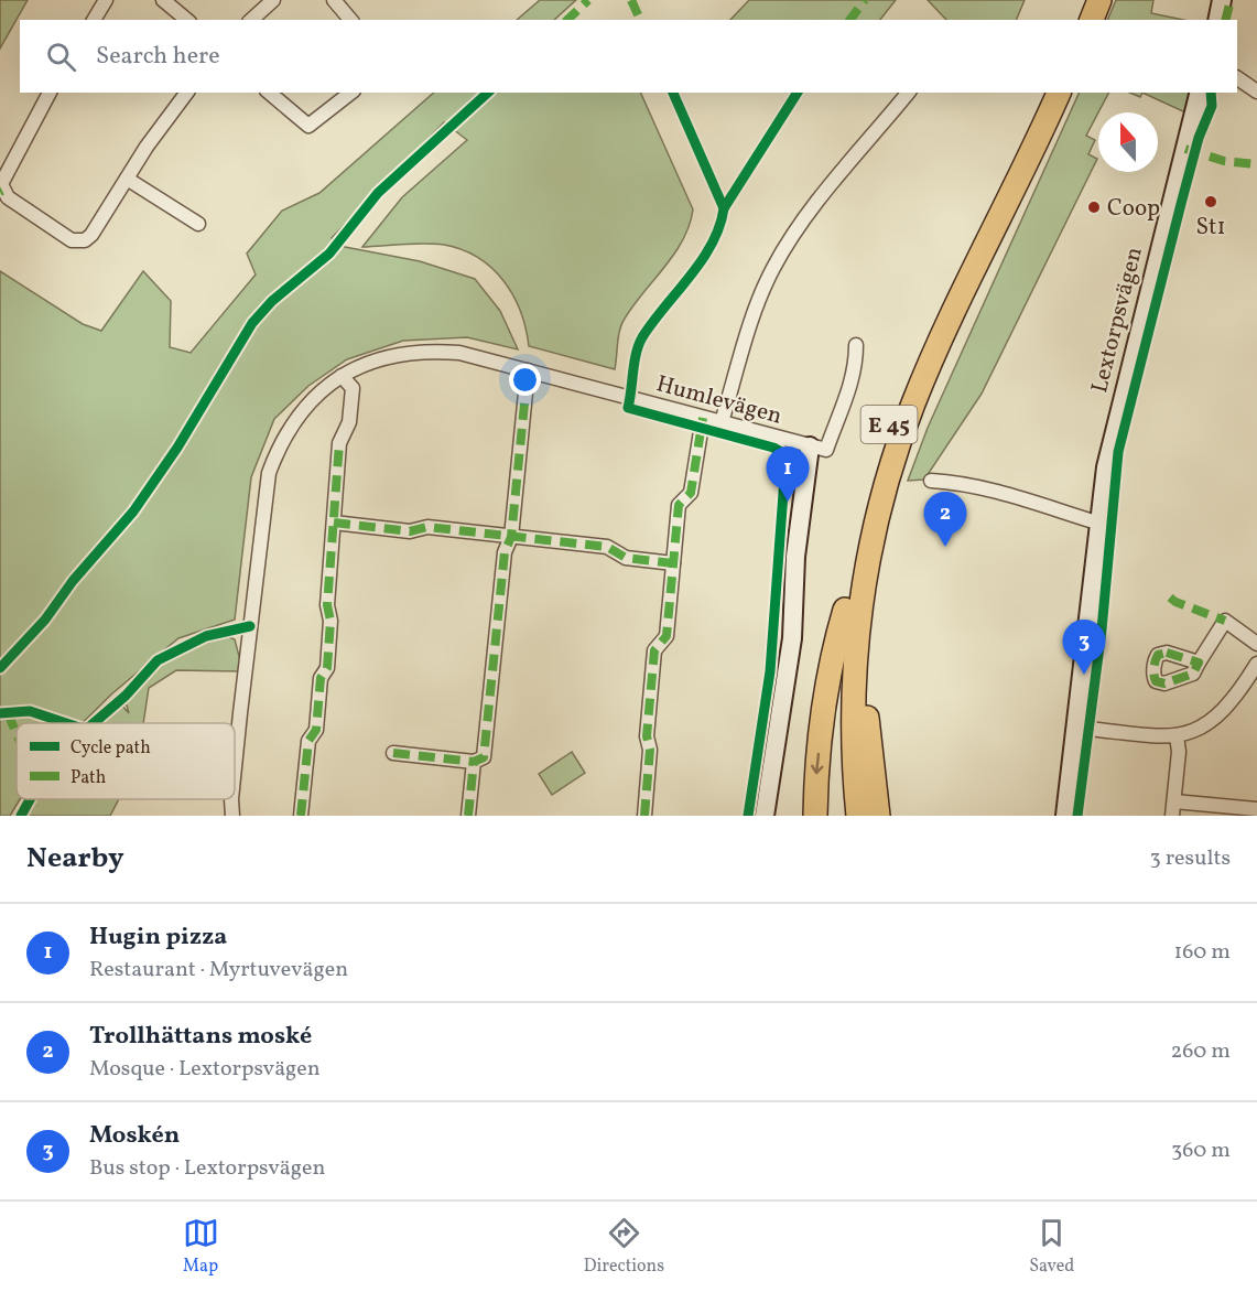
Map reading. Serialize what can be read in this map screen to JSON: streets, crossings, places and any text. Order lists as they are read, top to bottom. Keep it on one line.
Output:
{"streets":{"highway":["E 45"],"street":["Lextorpsvägen","Humlevägen"]},"places":["St1","Coop"],"legend":["Cycle path","Path"],"north":"top","page":{"search":"Search here","pins":["1","2","3"],"heading":["Nearby","3 results"],"list":[{"mark":"1","name":"Hugin pizza","note":"Restaurant · Myrtuvevägen","value":"160 m"},{"mark":"2","name":"Trollhättans moské","note":"Mosque · Lextorpsvägen","value":"260 m"},{"mark":"3","name":"Moskén","note":"Bus stop · Lextorpsvägen","value":"360 m"}],"nav":["Map","Directions","Saved"]}}
